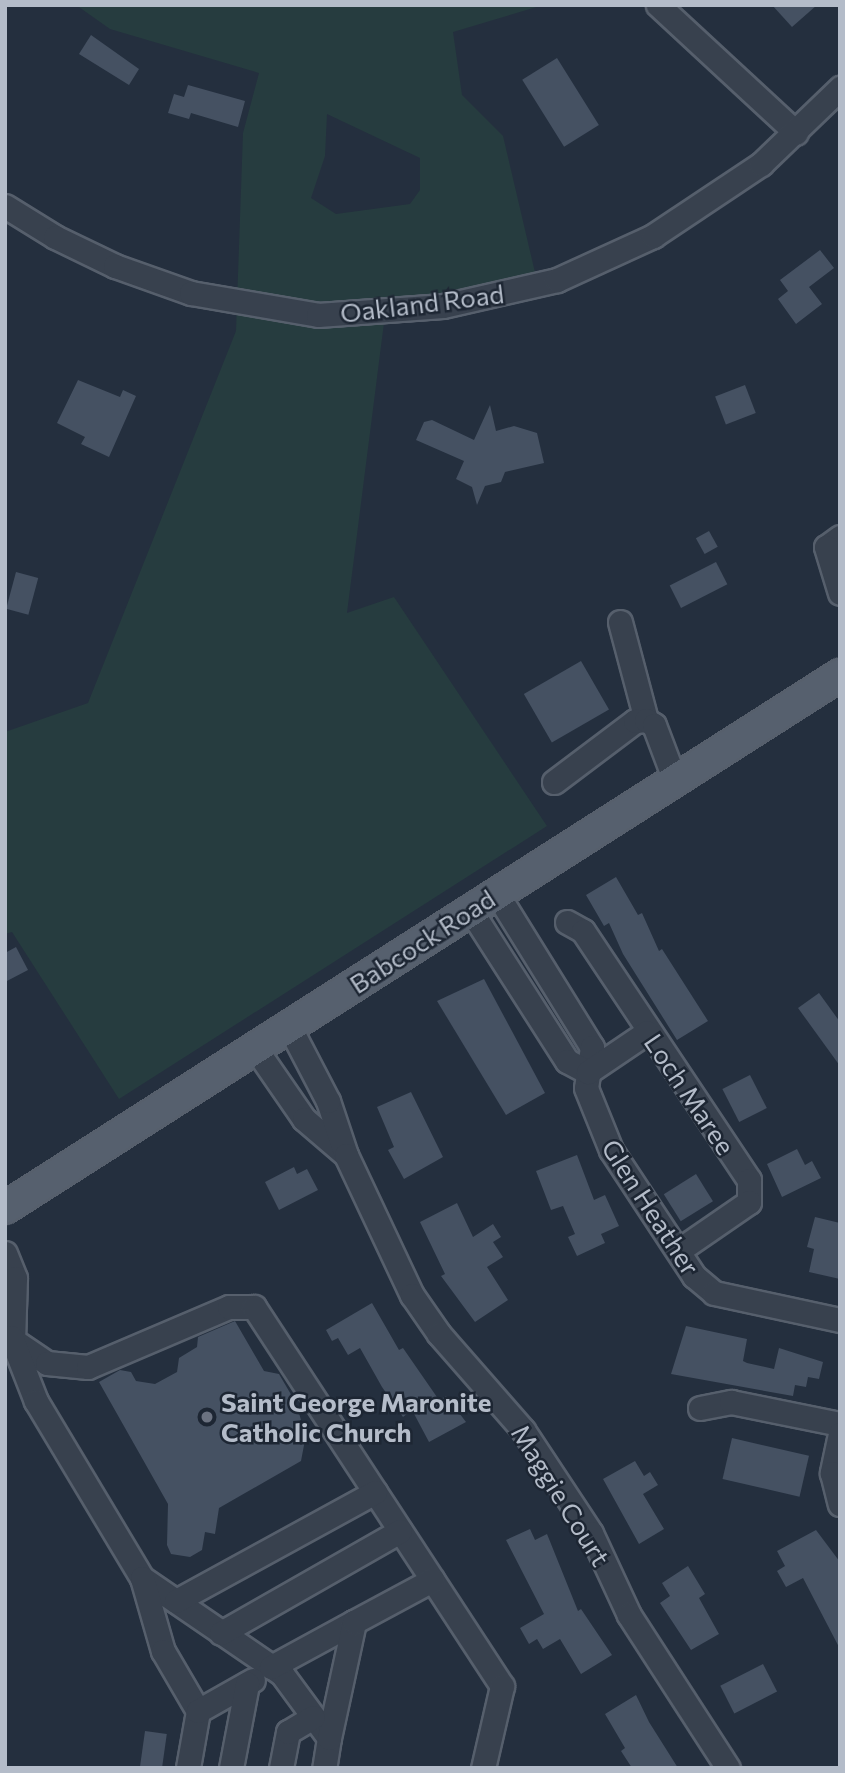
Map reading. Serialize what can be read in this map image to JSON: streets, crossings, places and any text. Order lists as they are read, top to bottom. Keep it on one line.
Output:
{"streets":{"main road":["Babcock Road"],"street":["Oakland Road","Loch Maree","Glen Heather","Maggie Court"]},"crossings":[["Babcock Road","Glen Heather"],["Babcock Road","Maggie Court"],["Loch Maree","Glen Heather"]],"places":["Saint George Maronite Catholic Church"]}
